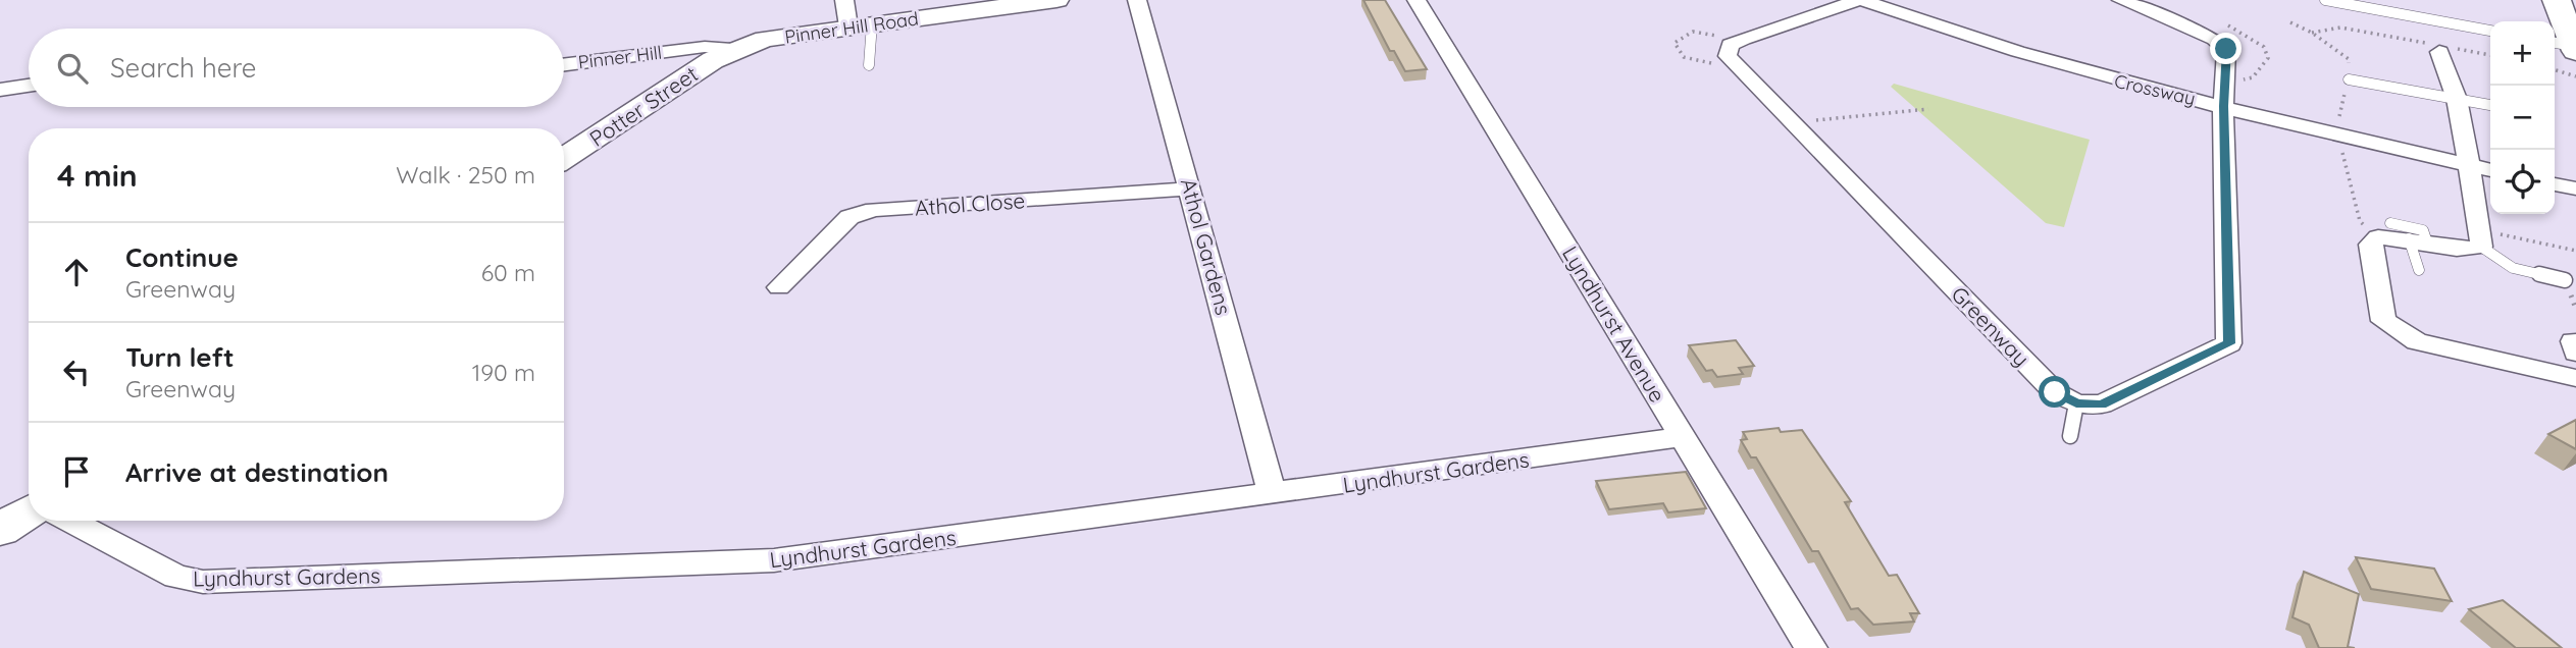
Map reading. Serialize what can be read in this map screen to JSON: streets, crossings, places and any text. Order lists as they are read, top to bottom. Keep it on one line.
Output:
{"streets":{"street":["Pinner Hill Road","Pinner Hill","Crossway","Potter Street","Athol Close","Athol Gardens","Lyndhurst Avenue","Greenway","Lyndhurst Gardens"]},"crossings":[["Pinner Hill Road","Pinner Hill"],["Pinner Hill Road","Potter Street"],["Pinner Hill","Potter Street"],["Crossway","Greenway"],["Athol Close","Athol Gardens"],["Athol Gardens","Lyndhurst Gardens"],["Lyndhurst Avenue","Lyndhurst Gardens"]],"page":{"map_buttons":["+","−"],"search":"Search here","heading":["4 min","Walk · 250 m"],"list":[["Continue","Greenway","60 m"],["Turn left","Greenway","190 m"],"Arrive at destination"]}}
